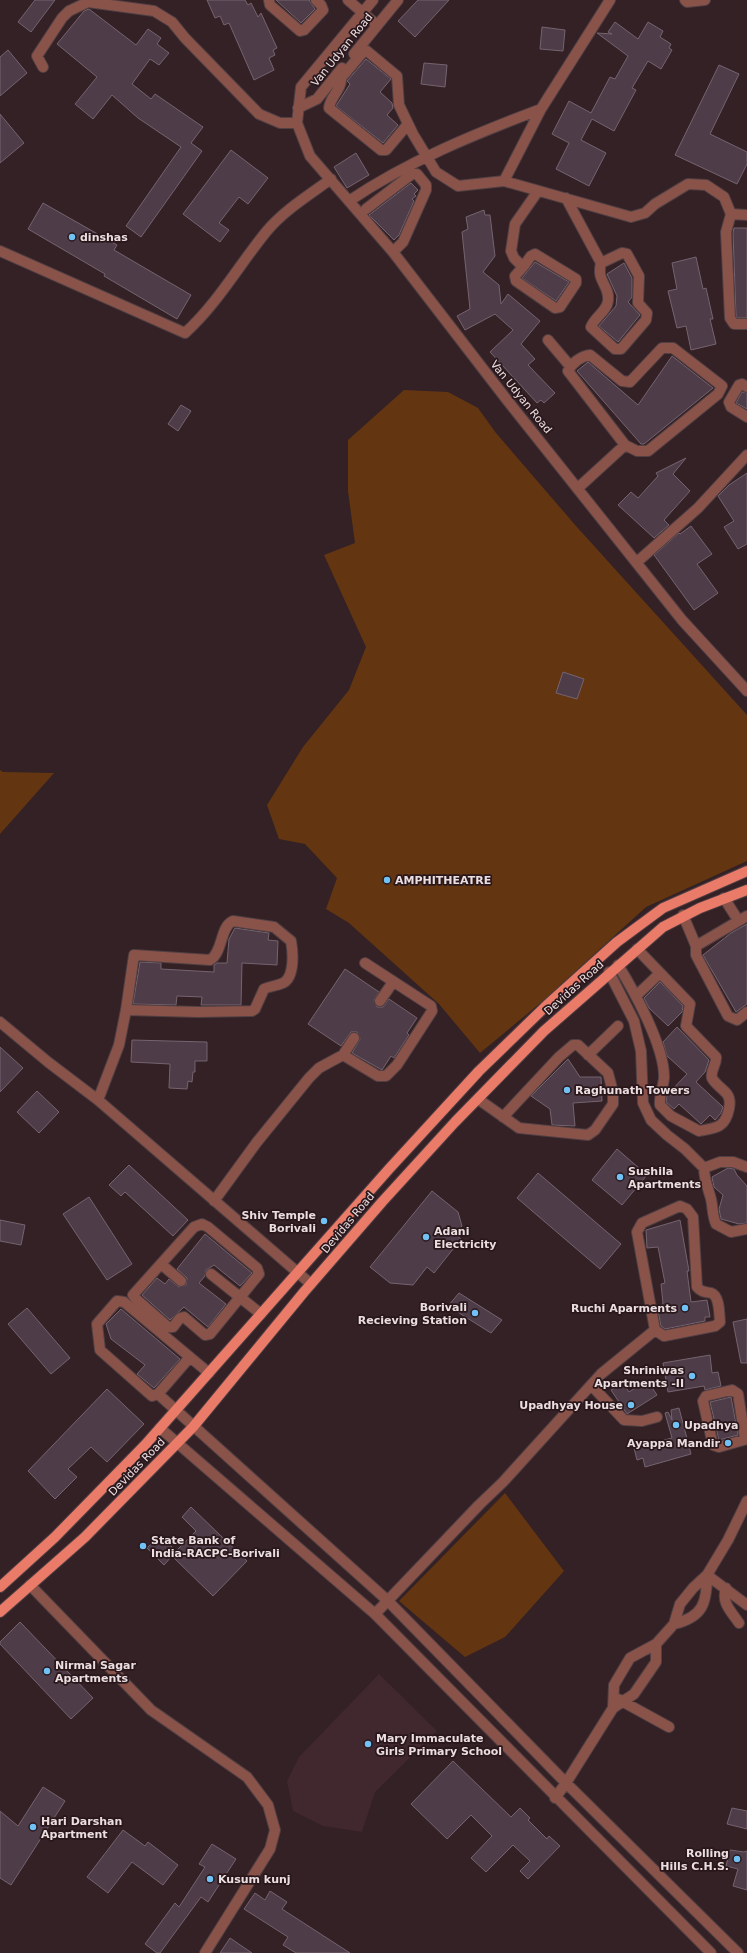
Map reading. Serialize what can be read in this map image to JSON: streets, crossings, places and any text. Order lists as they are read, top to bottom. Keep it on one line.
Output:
{"streets":{"main road":["Devidas Road"],"street":["Van Udyan Road"]},"places":["dinshas","AMPHITHEATRE","Raghunath Towers","Sushila Apartments","Shiv Temple Borivali","Adani Electricity","Ruchi Aparments","Borivali Recieving Station","Shriniwas Apartments -II","Upadhyay House","Upadhya","Ayappa Mandir","State Bank of India-RACPC-Borivali","Nirmal Sagar Apartments","Mary Immaculate Girls Primary School","Hari Darshan Apartment","Rolling Hills C.H.S.","Kusum kunj"]}
